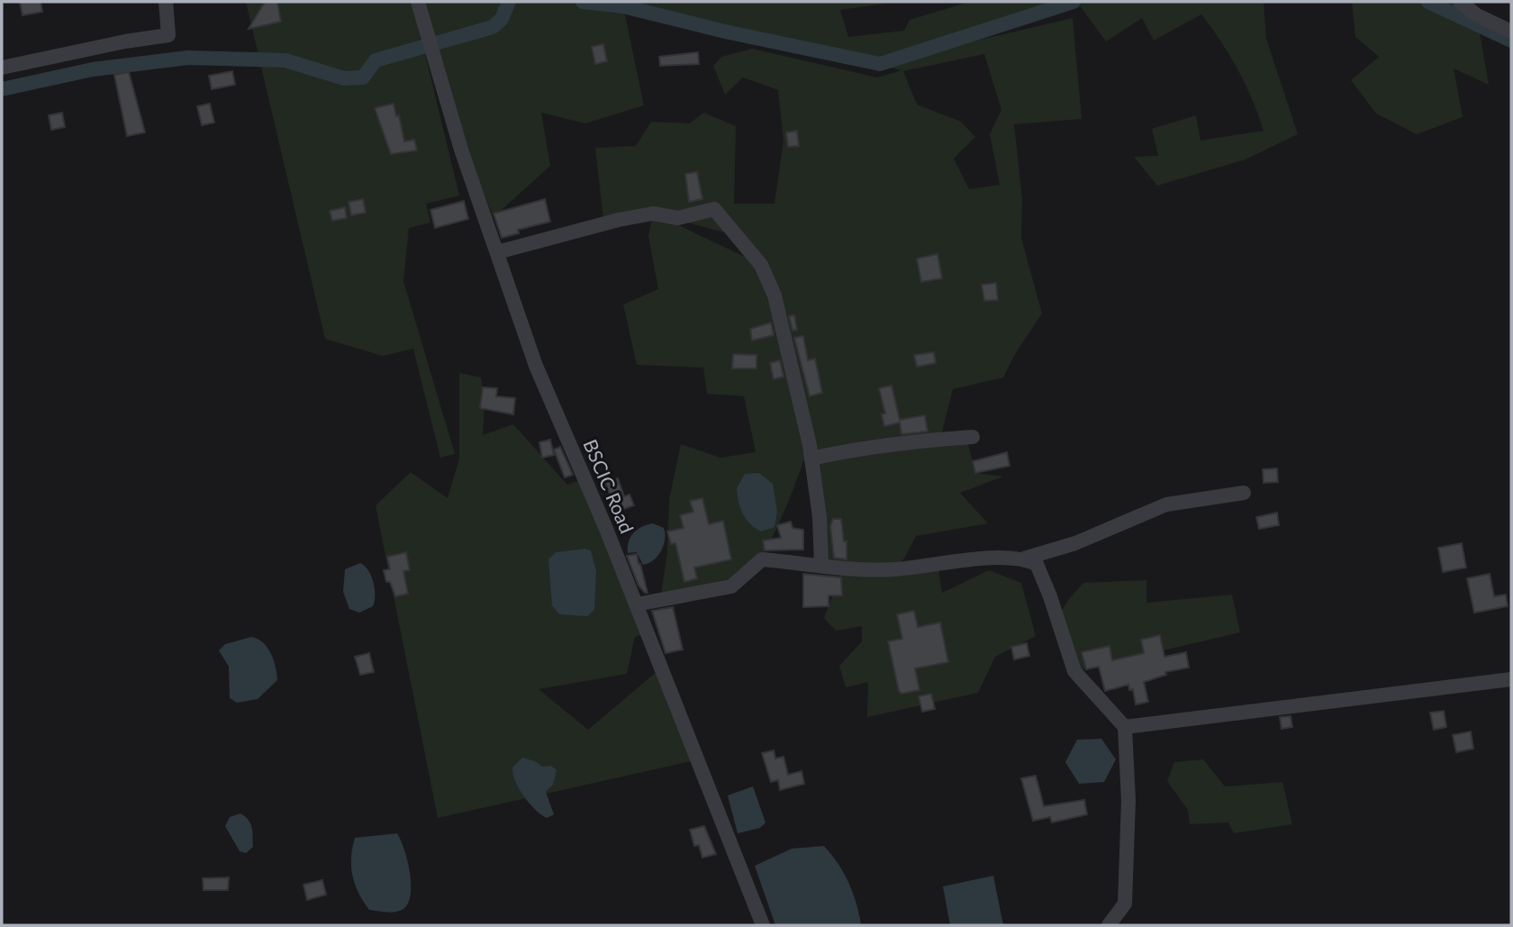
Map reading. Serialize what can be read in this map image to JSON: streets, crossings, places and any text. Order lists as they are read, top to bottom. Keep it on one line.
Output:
{"streets":{"street":["BSCIC Road"]}}
